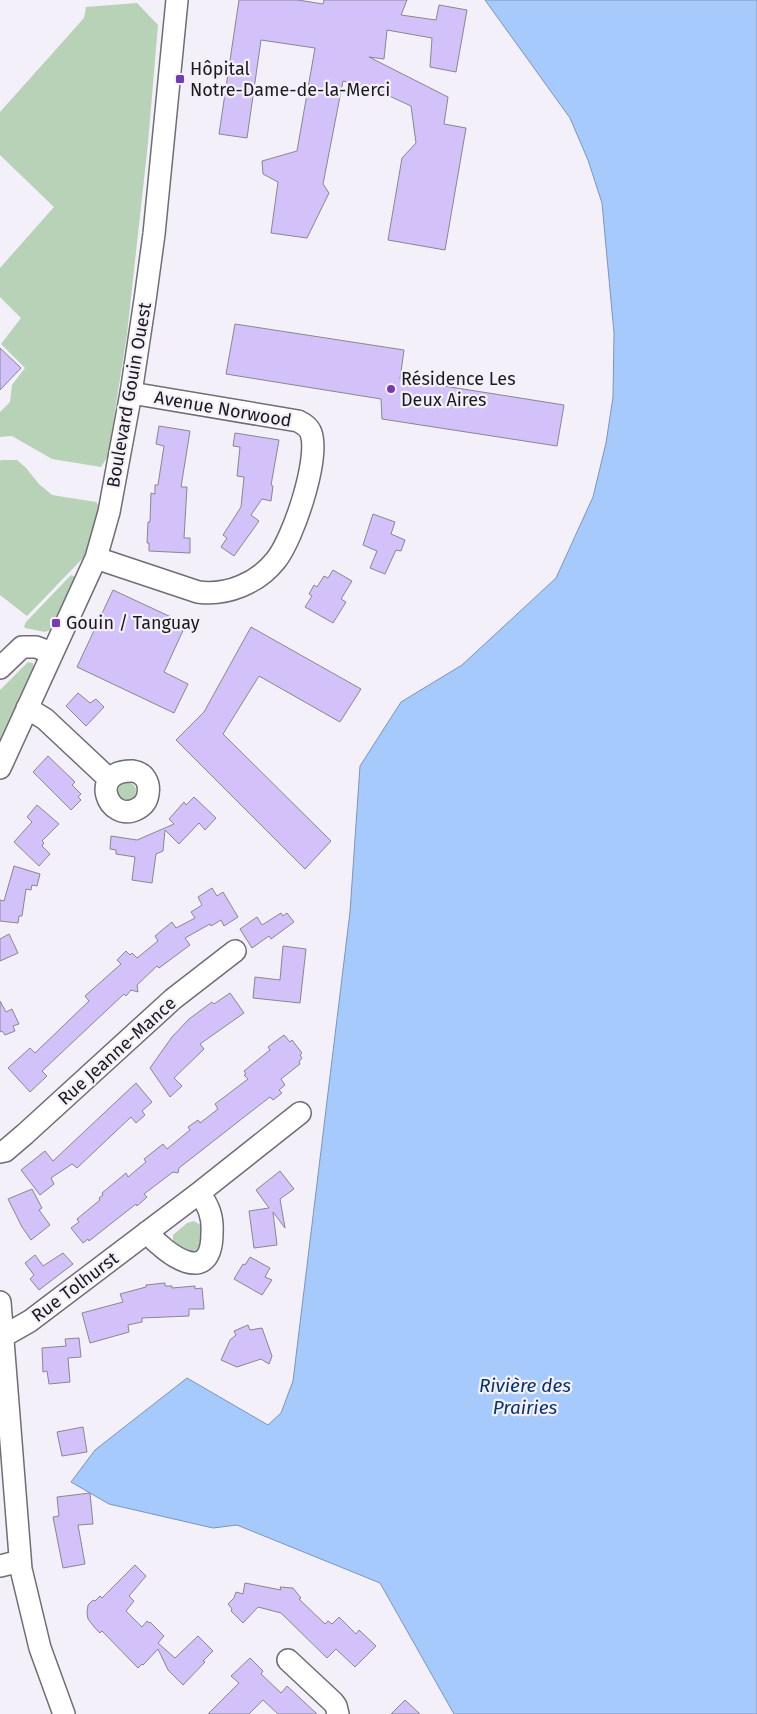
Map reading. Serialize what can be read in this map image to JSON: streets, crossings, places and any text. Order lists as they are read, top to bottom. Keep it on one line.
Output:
{"streets":{"street":["Boulevard Gouin Ouest","Avenue Norwood","Rue Jeanne-Mance","Rue Tolhurst"]},"crossings":[["Boulevard Gouin Ouest","Avenue Norwood"]],"water":["Rivière des Prairies"],"places":{"transit":["Hôpital Notre-Dame-de-la-Merci","Gouin / Tanguay"],"other":["Résidence Les Deux Aires"]}}
